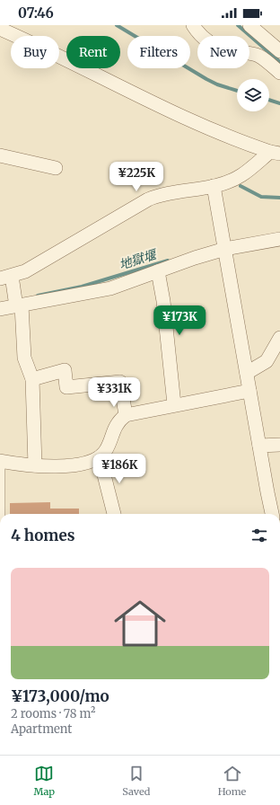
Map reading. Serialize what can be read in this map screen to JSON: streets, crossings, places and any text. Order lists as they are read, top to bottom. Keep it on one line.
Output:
{"water":["地獄堰"],"page":{"status":"07:46","chip":["Buy","Rent","Filters","New"],"price":["¥225K","¥173K","¥331K","¥186K"],"heading":"4 homes","list":[{"name":"¥173,000/mo","note":"2 rooms · 78 m² · Apartment"}],"tabs":["Map","Saved","Home"]}}
